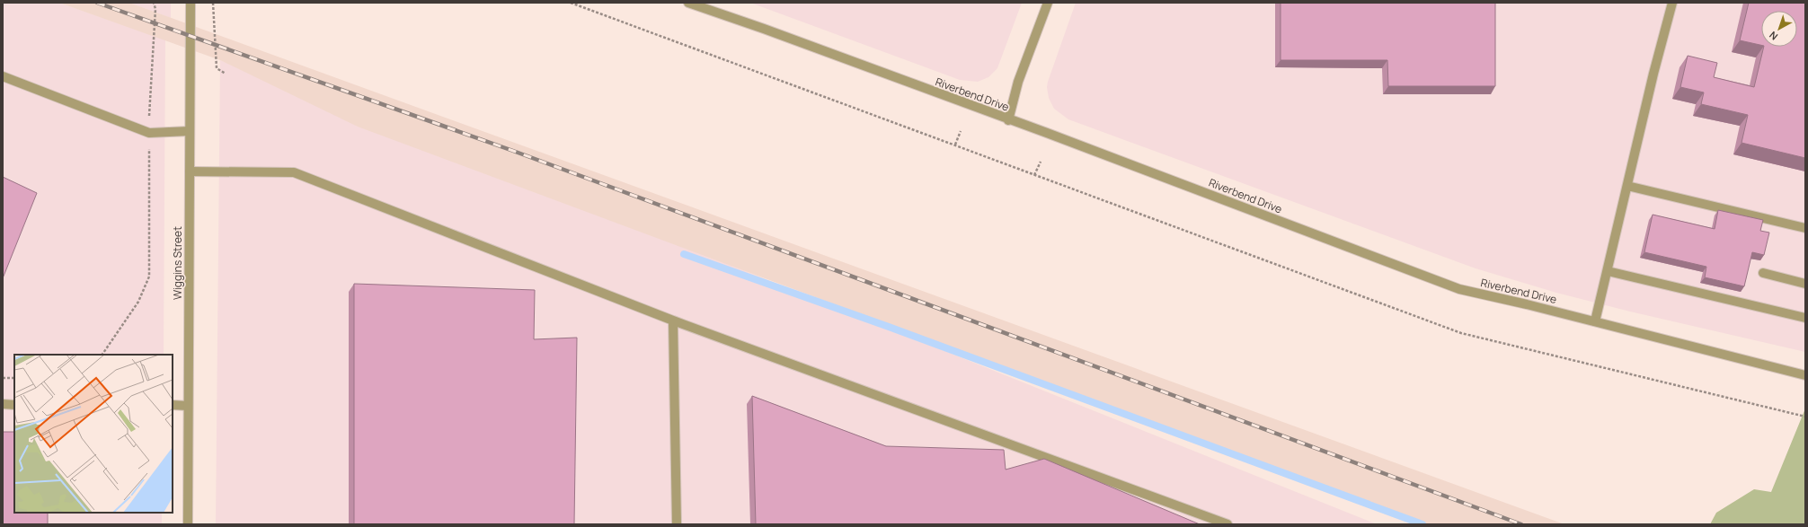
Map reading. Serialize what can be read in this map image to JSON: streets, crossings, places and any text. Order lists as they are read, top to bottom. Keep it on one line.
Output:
{"streets":{"street":["Riverbend Drive","Wiggins Street"]},"north":"bottom left"}
